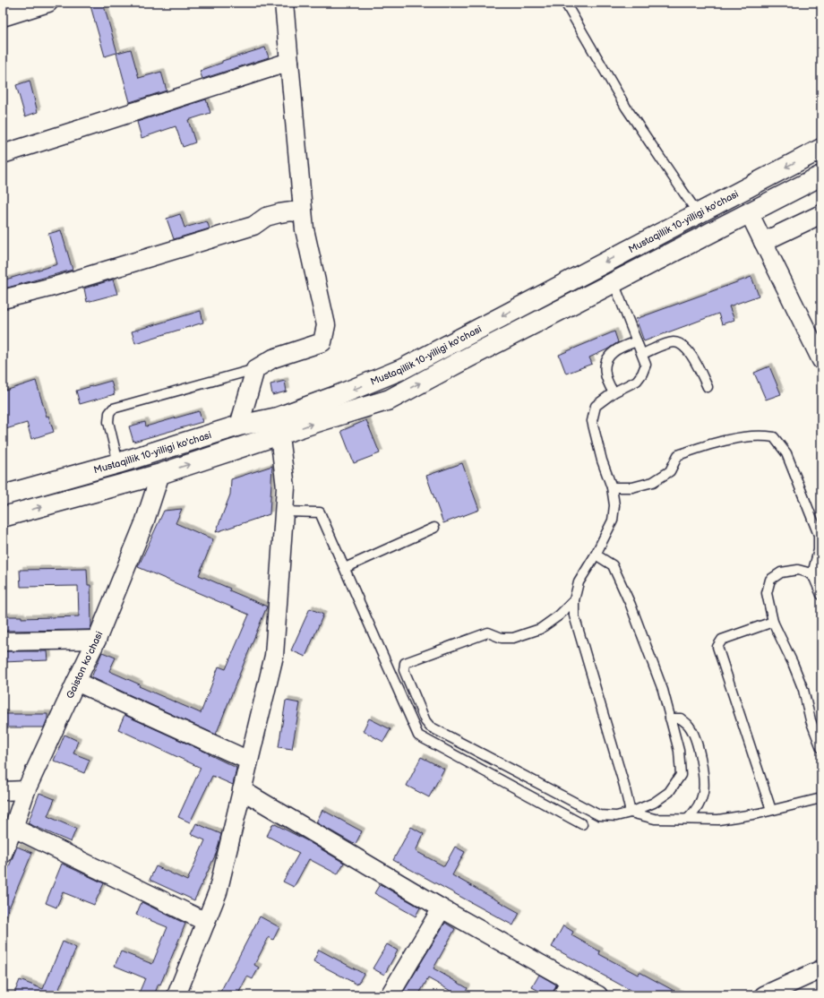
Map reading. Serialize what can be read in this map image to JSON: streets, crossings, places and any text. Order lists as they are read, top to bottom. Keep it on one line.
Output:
{"streets":{"main road":["Mustaqillik 10-yilligi ko'chasi"],"street":["Gaiston koʻchasi"]},"crossings":[["Mustaqillik 10-yilligi ko'chasi","Gaiston koʻchasi"]]}
